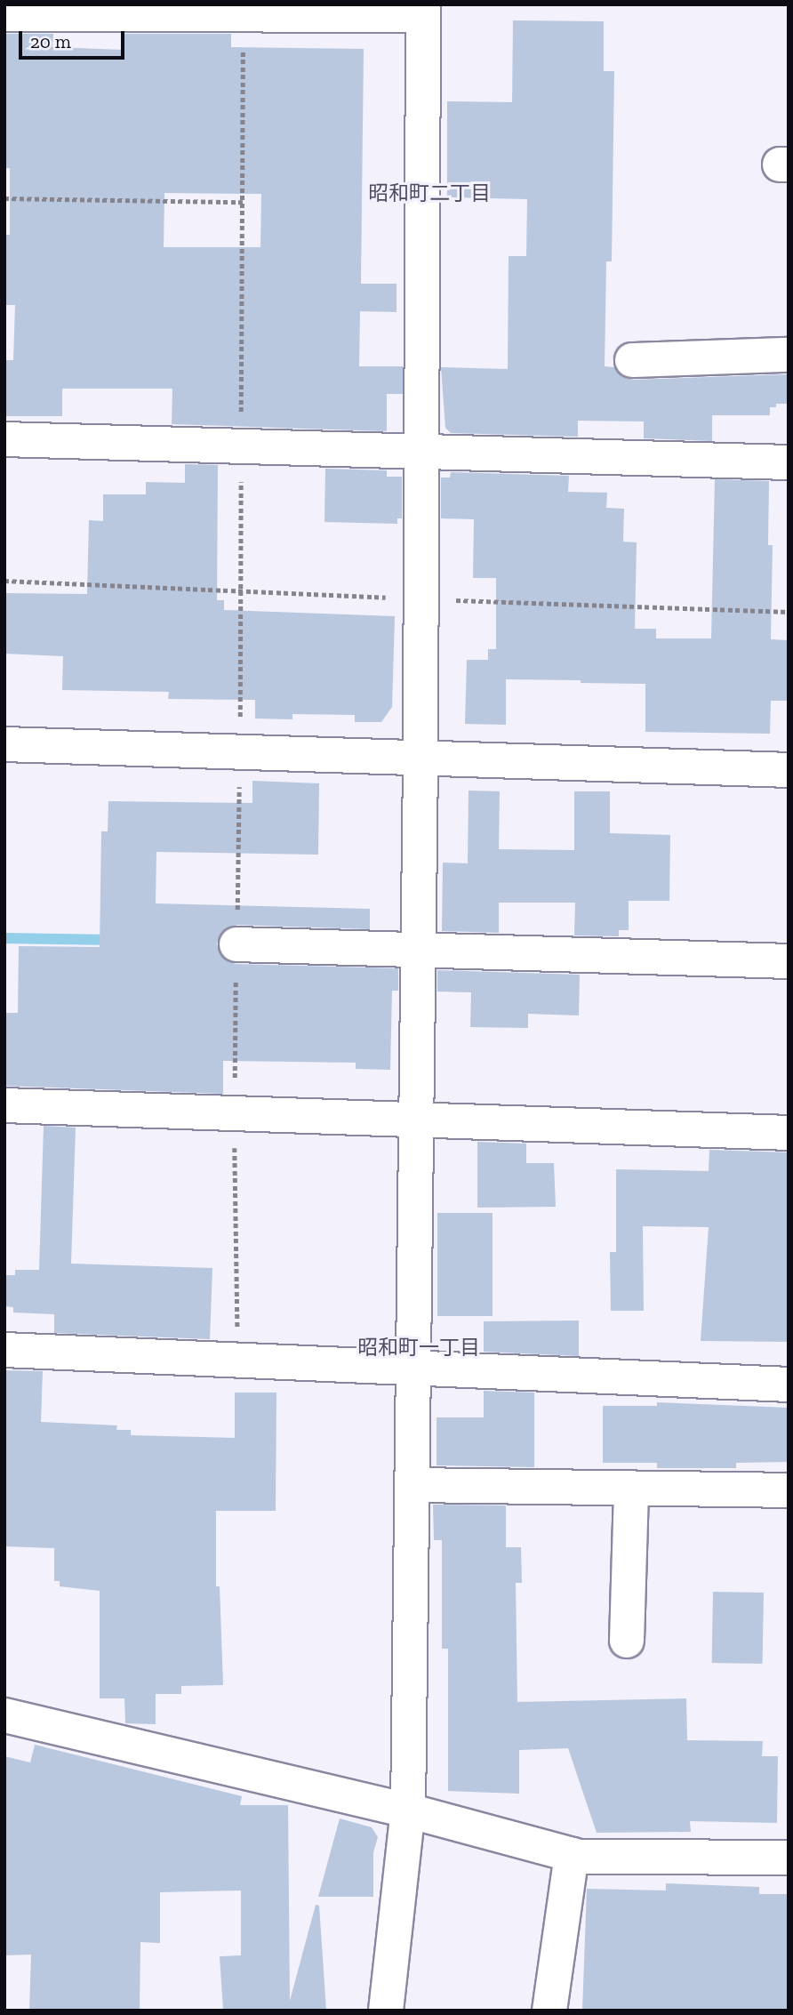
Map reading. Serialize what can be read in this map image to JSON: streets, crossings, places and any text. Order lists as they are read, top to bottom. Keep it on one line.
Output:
{"districts":["昭和町二丁目","昭和町一丁目"],"scale_bar":"20 m"}
